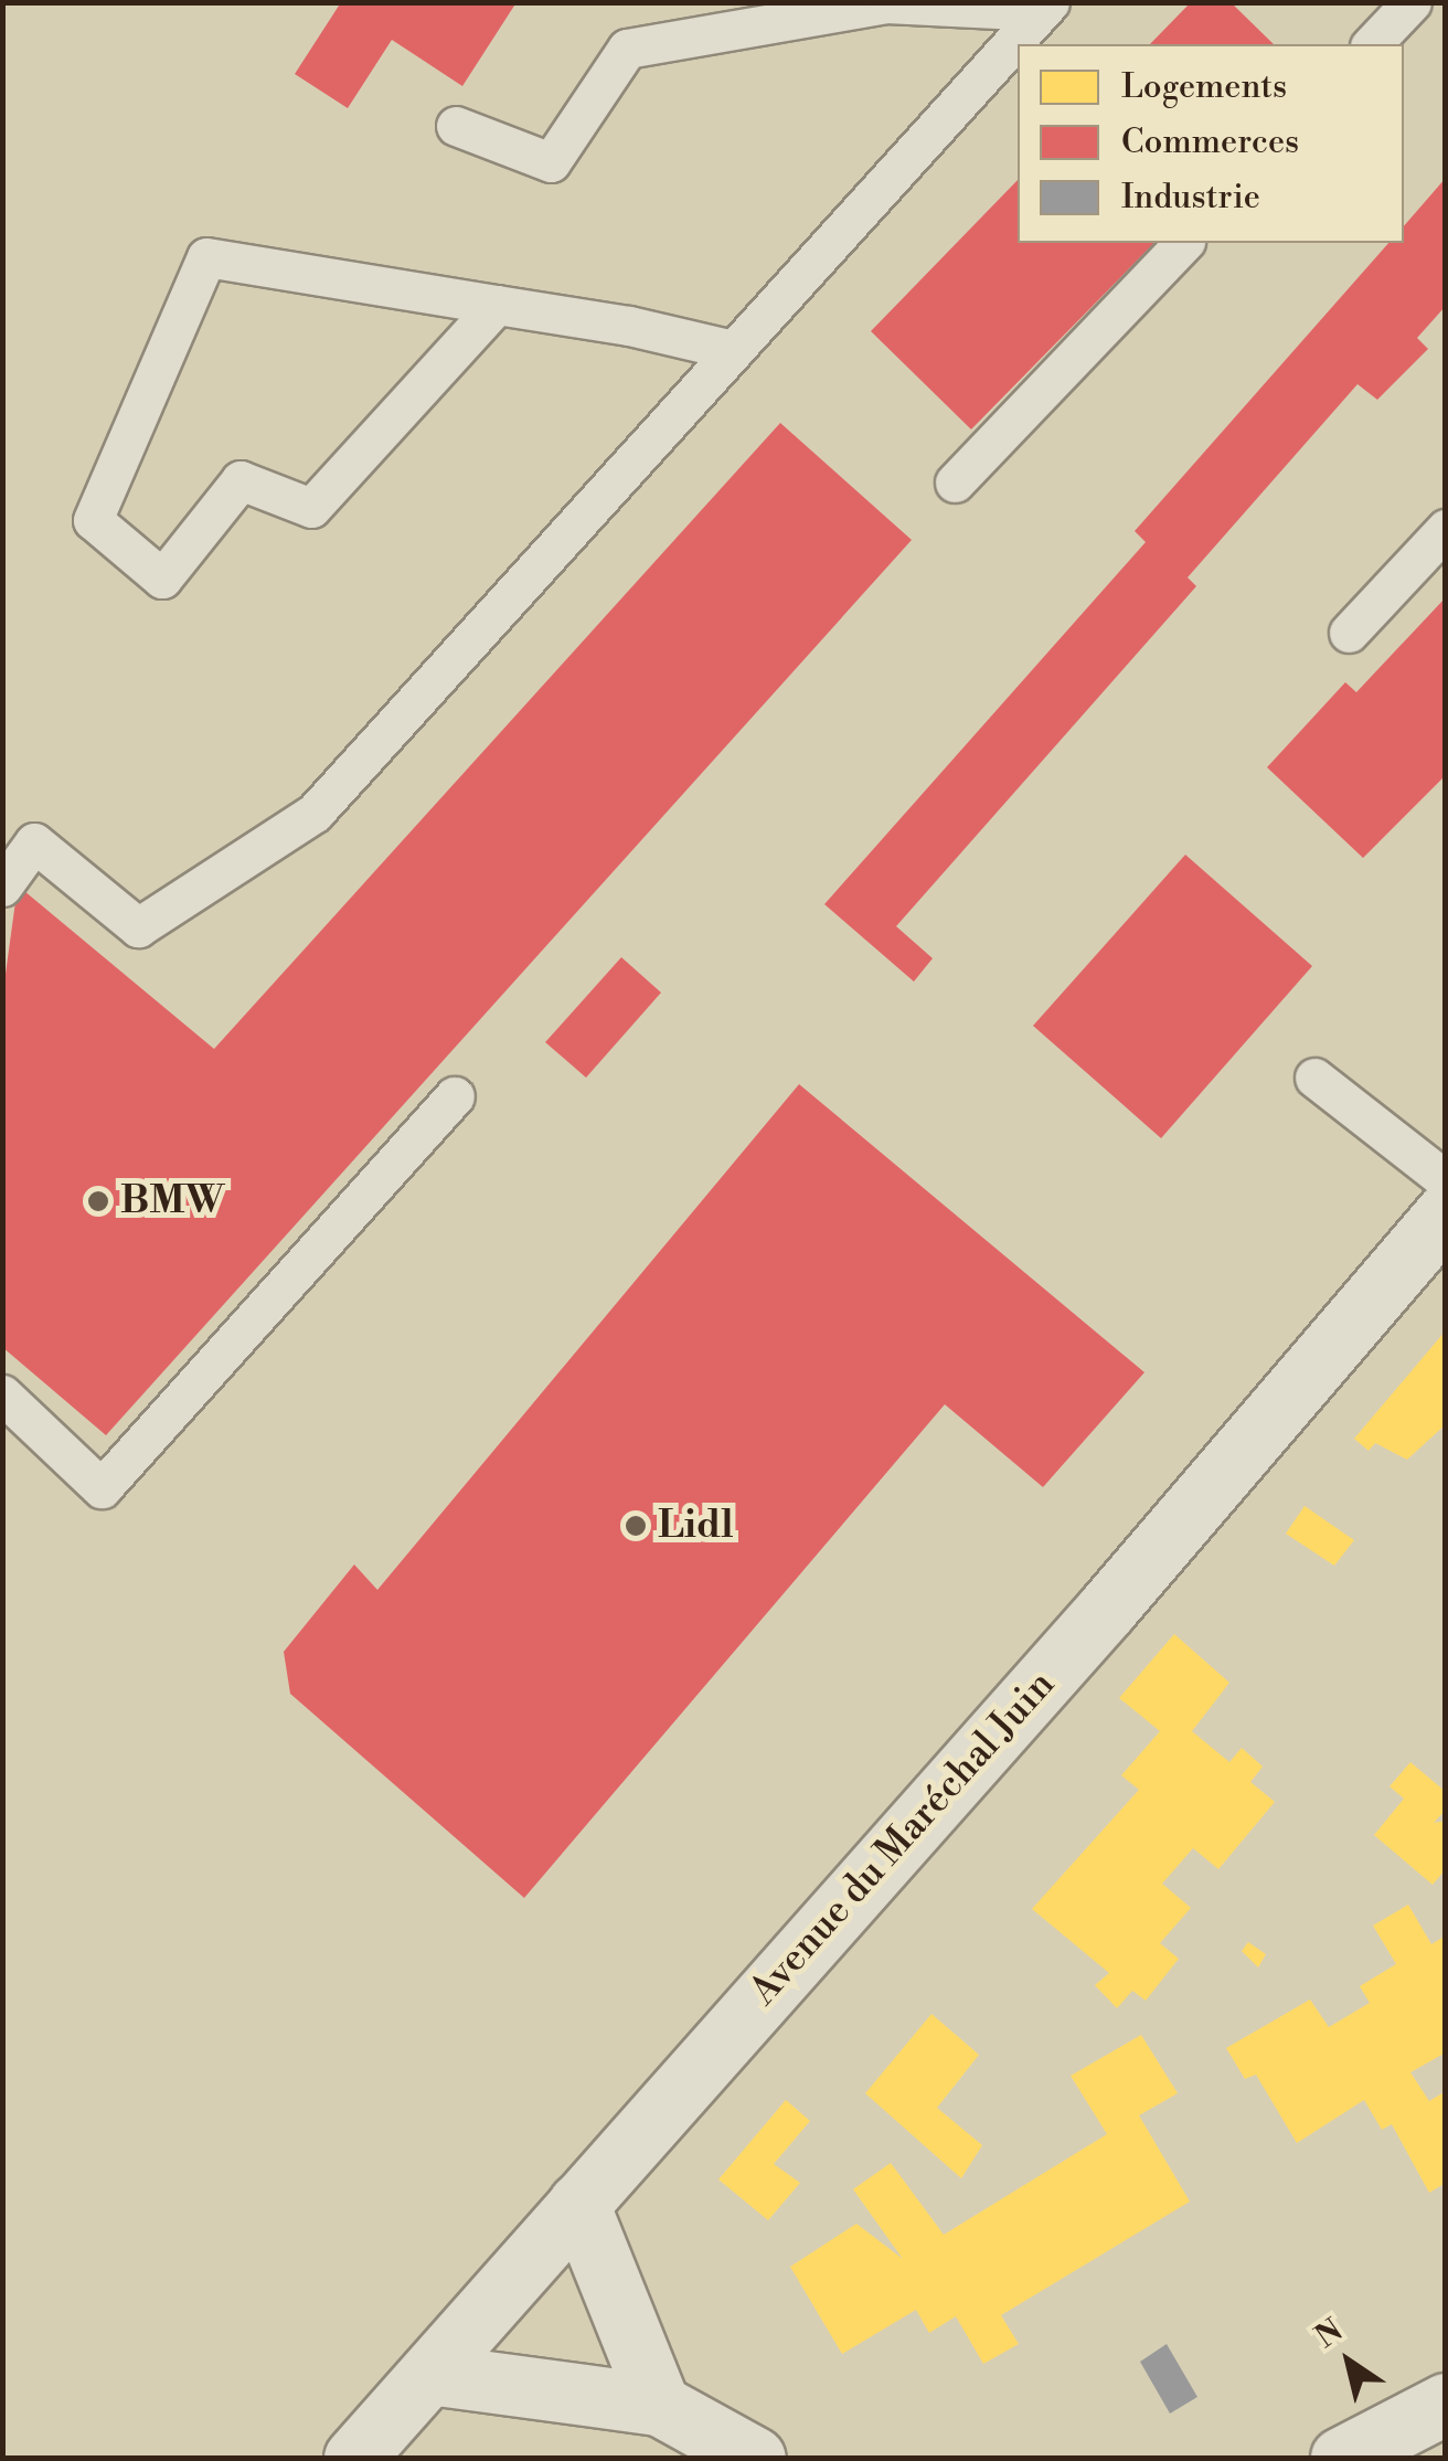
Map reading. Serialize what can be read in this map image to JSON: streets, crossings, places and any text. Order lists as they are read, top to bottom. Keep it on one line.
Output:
{"streets":{"main road":["Avenue du Maréchal Juin"]},"places":["BMW","Lidl"],"legend":["Logements","Commerces","Industrie"],"north":"top left"}
